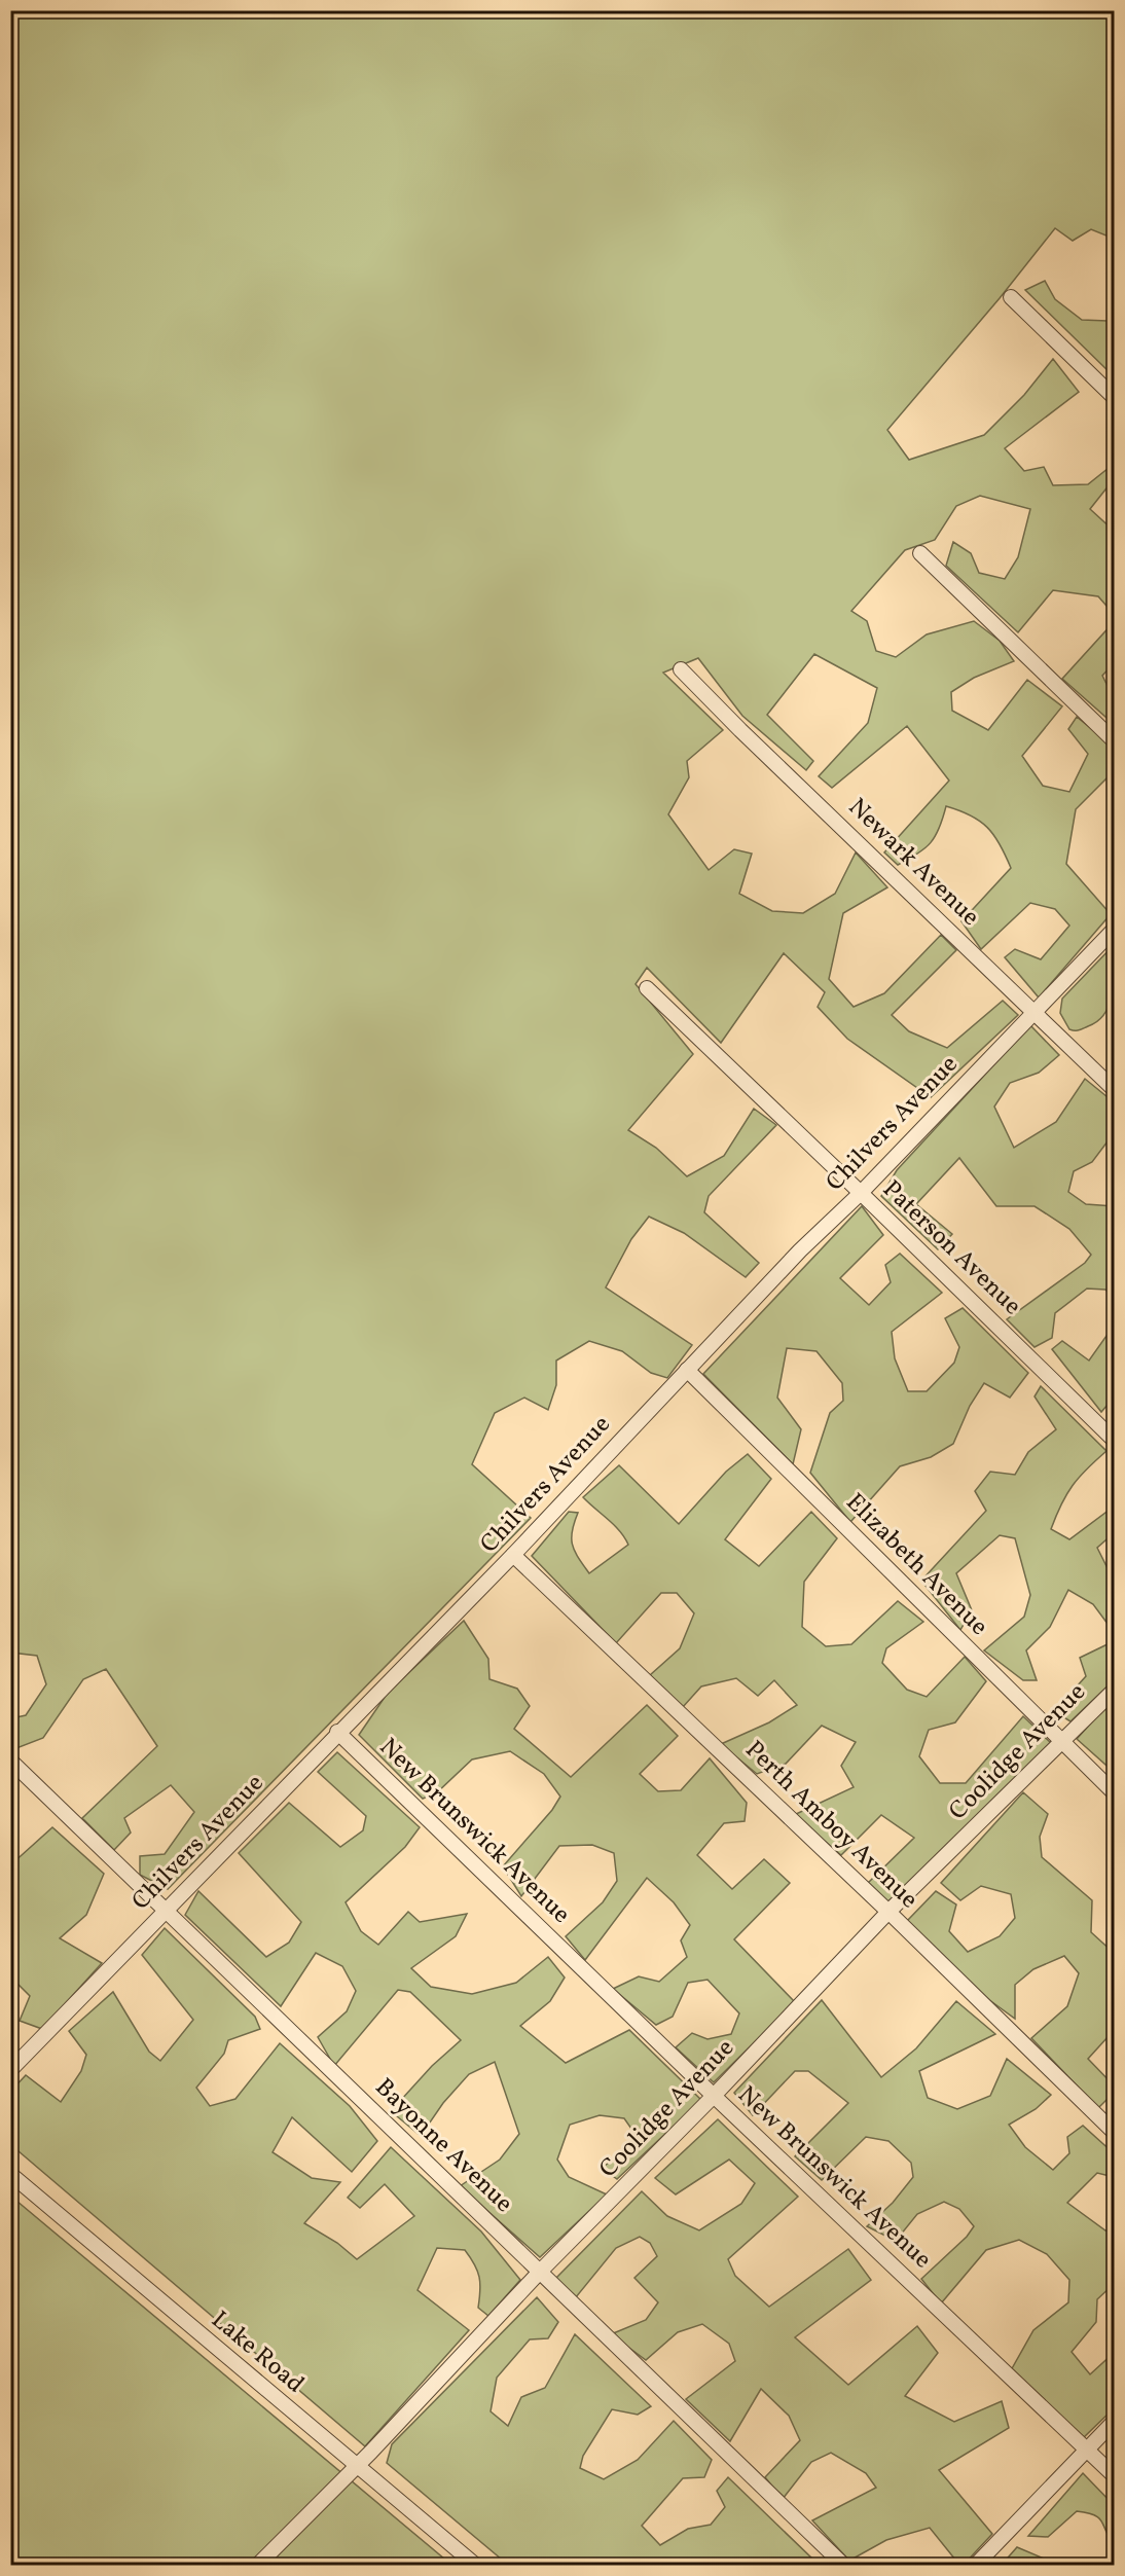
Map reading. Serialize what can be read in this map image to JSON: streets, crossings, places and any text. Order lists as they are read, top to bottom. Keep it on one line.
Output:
{"streets":{"street":["Newark Avenue","Chilvers Avenue","Paterson Avenue","Elizabeth Avenue","Coolidge Avenue","Perth Amboy Avenue","New Brunswick Avenue","Bayonne Avenue","Lake Road"]},"crossings":[["Newark Avenue","Chilvers Avenue"],["Chilvers Avenue","Paterson Avenue"],["Chilvers Avenue","Elizabeth Avenue"],["Chilvers Avenue","Perth Amboy Avenue"],["Chilvers Avenue","New Brunswick Avenue"],["Chilvers Avenue","Bayonne Avenue"],["Elizabeth Avenue","Coolidge Avenue"],["Coolidge Avenue","Perth Amboy Avenue"],["Coolidge Avenue","New Brunswick Avenue"],["Coolidge Avenue","Bayonne Avenue"],["Coolidge Avenue","Lake Road"]]}
